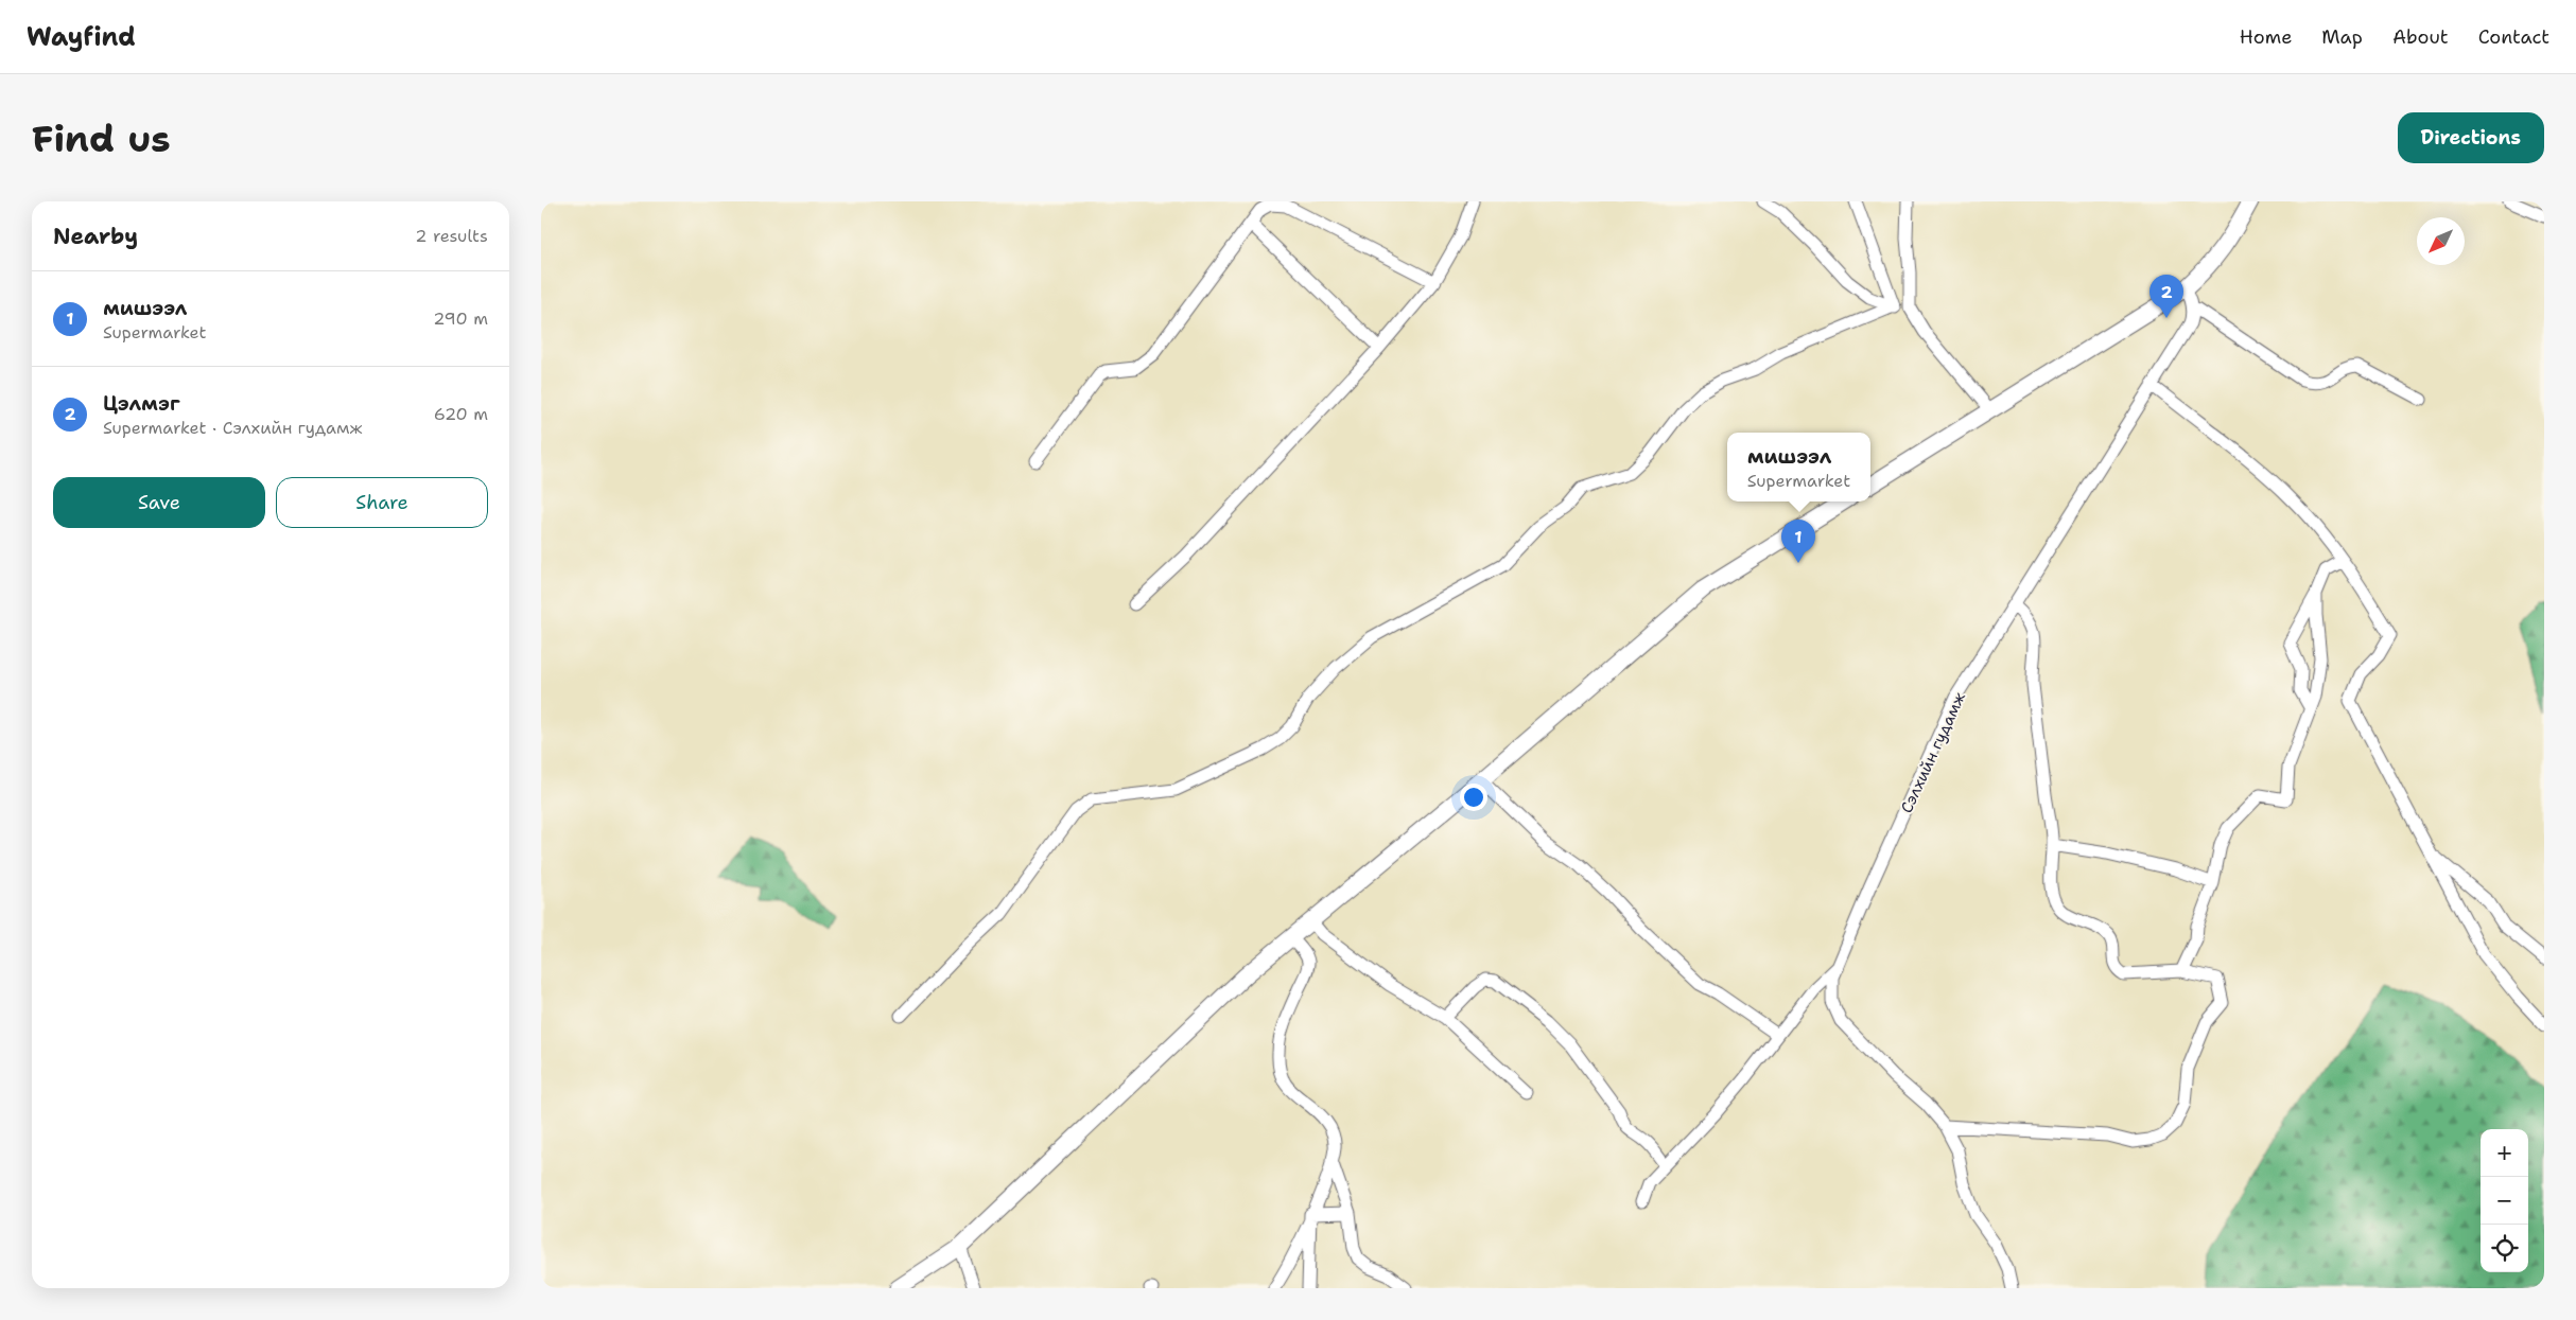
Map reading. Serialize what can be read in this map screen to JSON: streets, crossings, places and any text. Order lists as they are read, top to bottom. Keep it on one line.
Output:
{"streets":{"street":["Сэлхийн гудамж"]},"north":"bottom left","page":{"header":"Wayfind","nav":["Home","Map","About","Contact"],"buttons":["Directions",["Save","Share"]],"title":"Find us","heading":["Nearby","2 results"],"list":[{"mark":"1","name":"мишээл","note":"Supermarket","value":"290 m"},{"mark":"2","name":"Цэлмэг","note":"Supermarket · Сэлхийн гудамж","value":"620 m"}],"pins":["2","1"],"popup":["мишээл","Supermarket"],"map_buttons":["+","−"]}}
